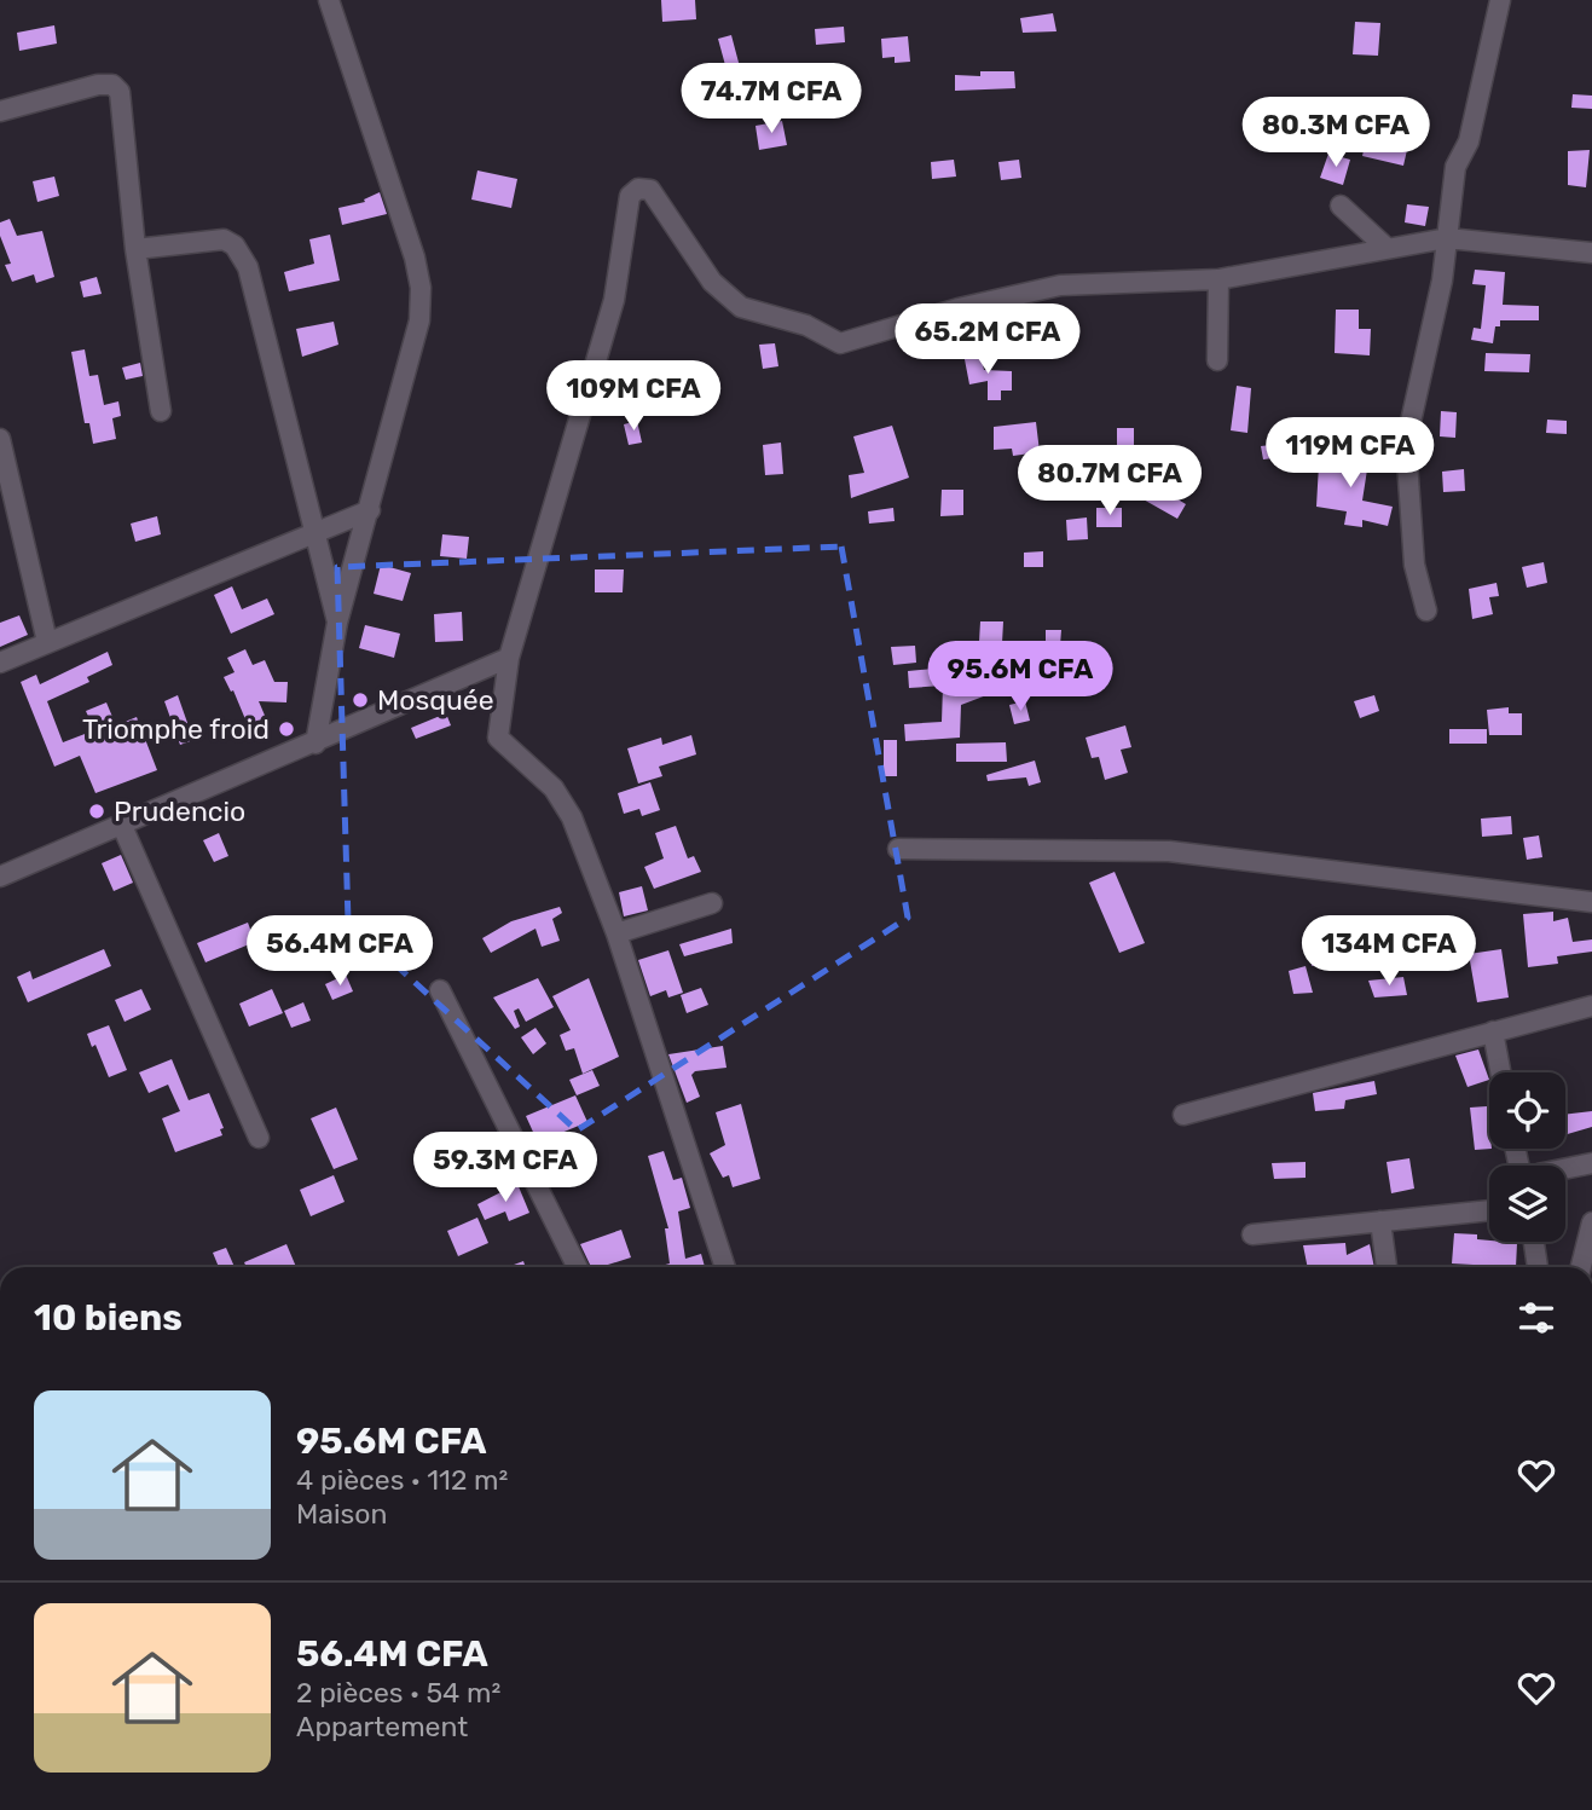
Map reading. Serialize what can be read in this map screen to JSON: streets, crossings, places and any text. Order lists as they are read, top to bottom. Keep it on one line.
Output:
{"places":["Mosquée","Triomphe froid","Prudencio"],"page":{"price":["74.7M CFA","80.3M CFA","65.2M CFA","109M CFA","119M CFA","80.7M CFA","95.6M CFA","56.4M CFA","134M CFA","59.3M CFA"],"heading":"10 biens","list":[{"name":"95.6M CFA","note":"4 pièces · 112 m² · Maison"},{"name":"56.4M CFA","note":"2 pièces · 54 m² · Appartement"}]}}
